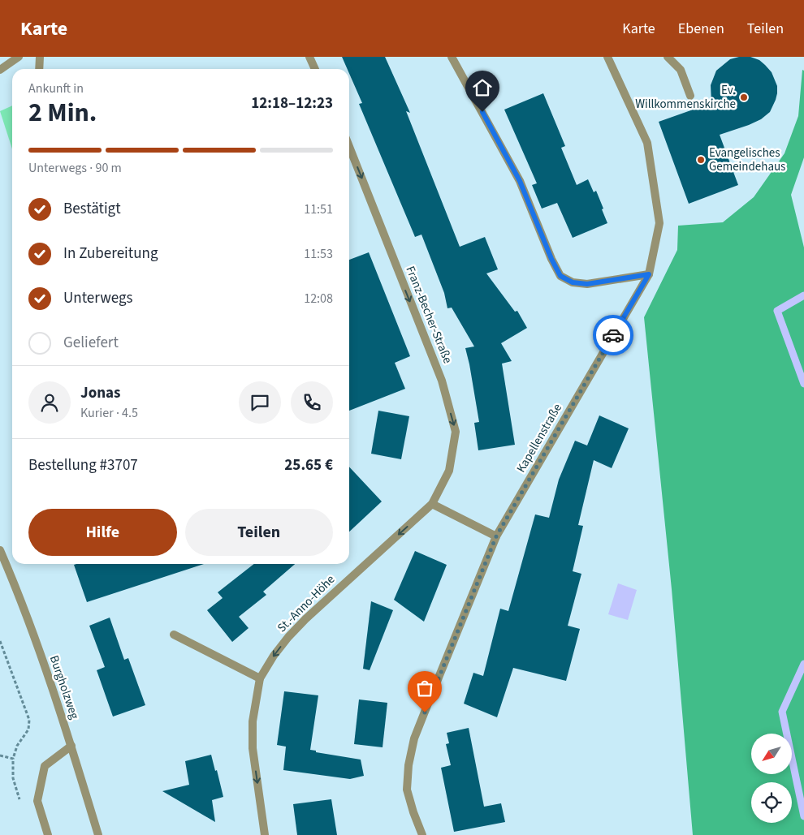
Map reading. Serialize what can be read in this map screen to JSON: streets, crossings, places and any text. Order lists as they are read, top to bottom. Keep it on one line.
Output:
{"streets":{"street":["Franz-Becher-Straße","Kapellenstraße","St.-Anno-Höhe","Burgholzweg"]},"crossings":[["Franz-Becher-Straße","St.-Anno-Höhe"]],"one_way":["Franz-Becher-Straße","St.-Anno-Höhe"],"places":["Ev. Willkommenskirche","Evangelisches Gemeindehaus"],"north":"bottom left","page":{"header":"Karte","nav":["Karte","Ebenen","Teilen"],"heading":["2 Min.","Ankunft in","12:18–12:23"],"panel":["Jonas","Kurier · 4.5","Bestellung #3707","25.65 €"],"bar":"Unterwegs · 90 m","list":[["Bestätigt","11:51"],["In Zubereitung","11:53"],["Unterwegs","12:08"],"Geliefert"],"buttons":["Hilfe","Teilen"]}}
